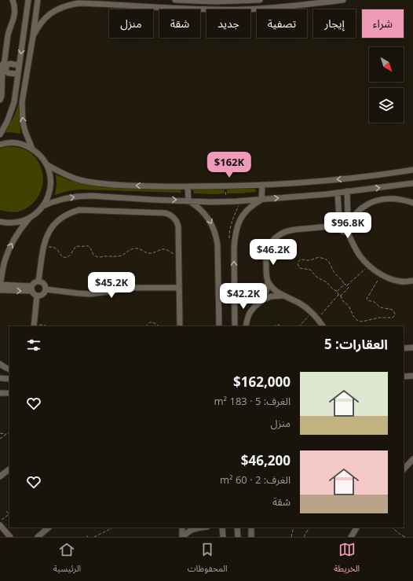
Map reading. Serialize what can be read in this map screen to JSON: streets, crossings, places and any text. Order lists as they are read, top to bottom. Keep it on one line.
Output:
{"north":"bottom right","page":{"chip":["شراء","إيجار","تصفية","جديد","شقة","منزل"],"price":["$162K","$96.8K","$46.2K","$45.2K","$42.2K"],"heading":"العقارات: 5","list":[{"name":"$162,000","note":"الغرف: 5 · 183 m² · منزل"},{"name":"$46,200","note":"الغرف: 2 · 60 m² · شقة"}],"tabs":["الخريطة","المحفوظات","الرئيسية"]}}
